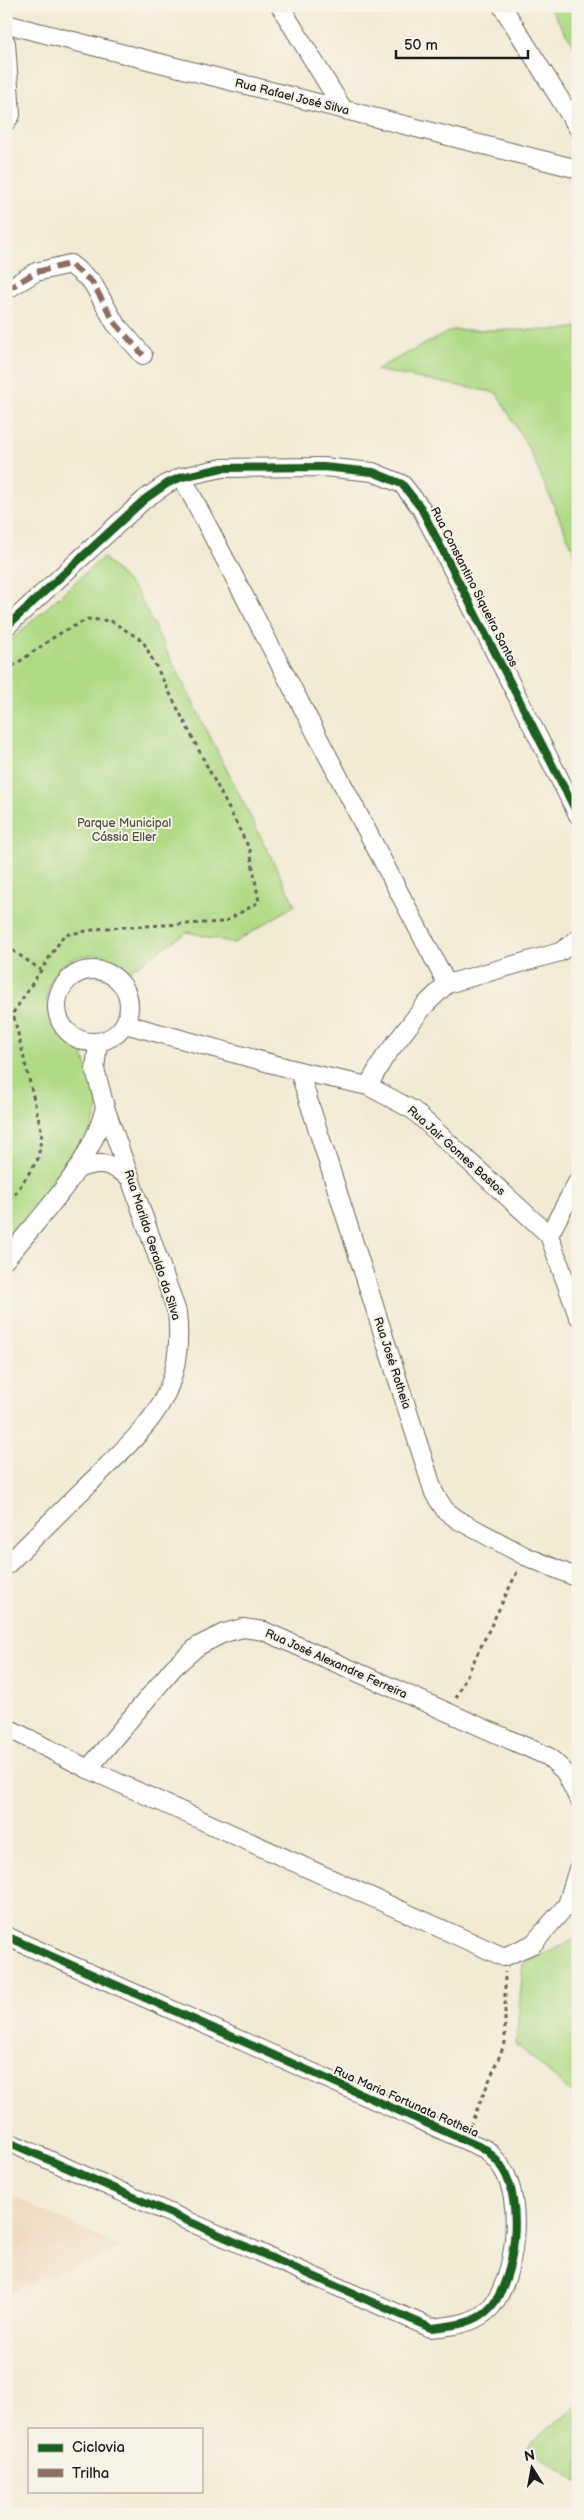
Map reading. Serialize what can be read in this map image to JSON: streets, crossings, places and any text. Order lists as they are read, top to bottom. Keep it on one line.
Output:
{"streets":{"street":["Rua Rafael José Silva","Rua Constantino Siqueira Santos","Rua Jair Gomes Bastos","Rua Marildo Geraldo da Silva","Rua José Rotheia","Rua José Alexandre Ferreira","Rua Maria Fortunata Rotheia"]},"crossings":[["Rua Jair Gomes Bastos","Rua Marildo Geraldo da Silva"],["Rua Jair Gomes Bastos","Rua José Rotheia"]],"parks":["Parque Municipal Cássia Eller"],"legend":["Ciclovia","Trilha"],"scale_bar":"50 m","north":"top"}
